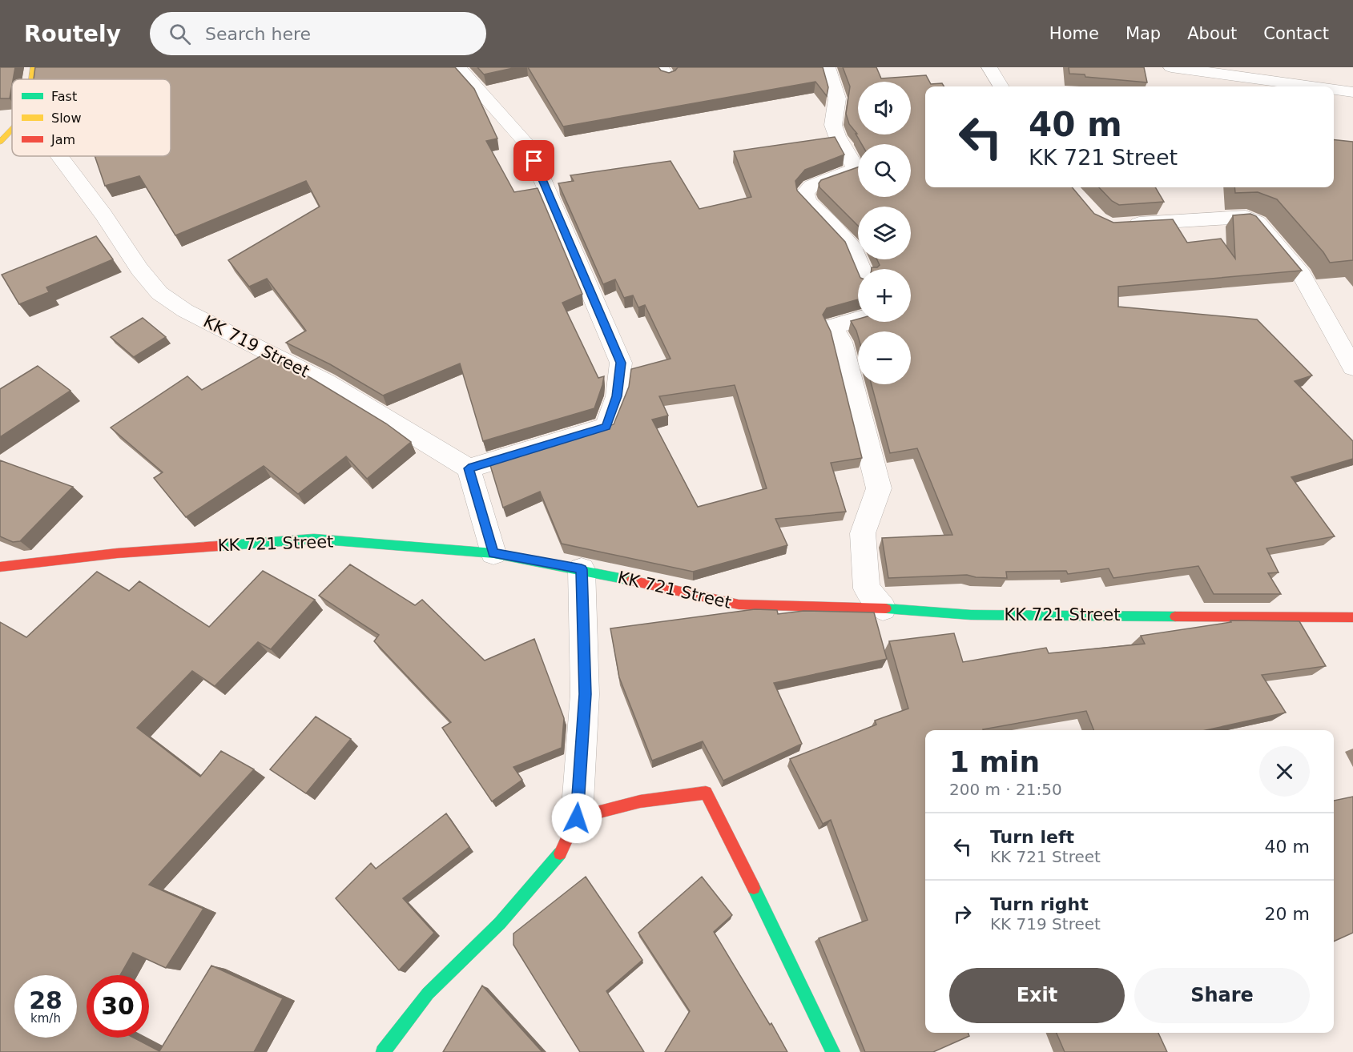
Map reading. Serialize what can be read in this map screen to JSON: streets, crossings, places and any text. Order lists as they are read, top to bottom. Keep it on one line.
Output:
{"streets":{"street":["KK 719 Street","KK 721 Street"]},"legend":["Fast","Slow","Jam"],"page":{"header":"Routely","search":"Search here","nav":["Home","Map","About","Contact"],"map_buttons":["+","−"],"turn":["40 m","KK 721 Street"],"heading":["1 min","200 m · 21:50"],"list":[{"name":"Turn left","note":"KK 721 Street","value":"40 m"},{"name":"Turn right","note":"KK 719 Street","value":"20 m"}],"buttons":["Exit","Share"],"speed":"28 km/h","limit":"30"}}
